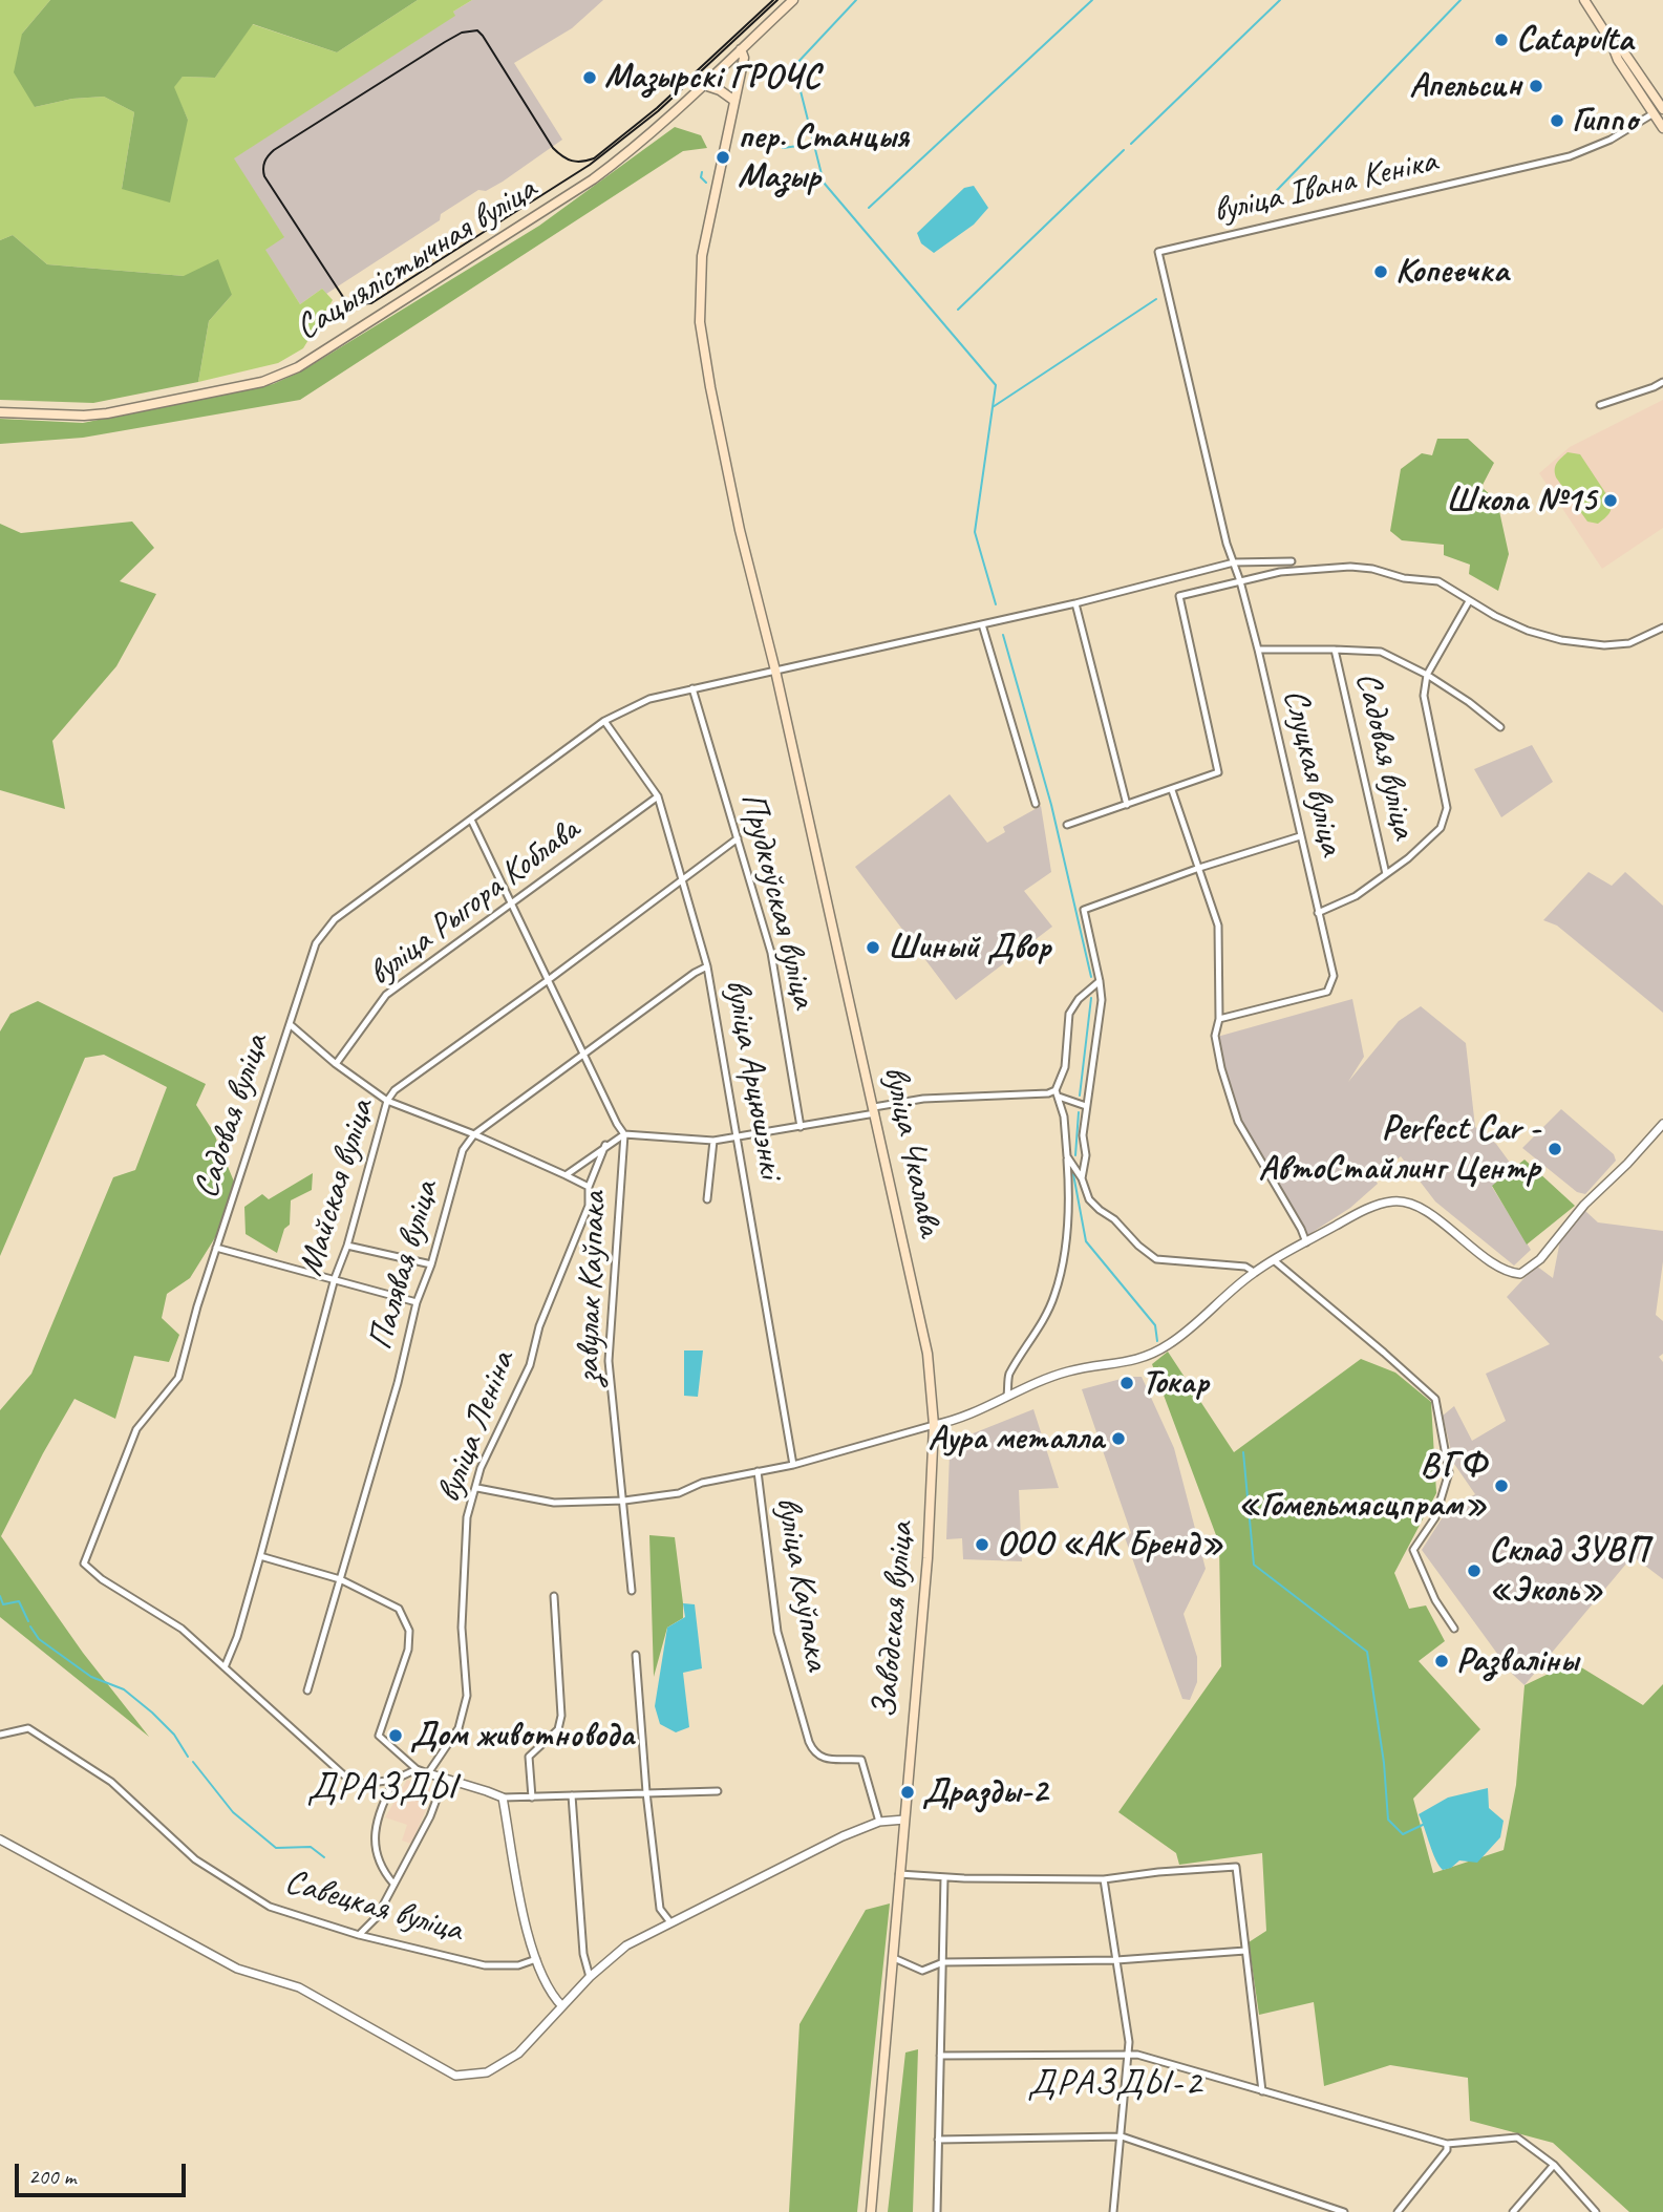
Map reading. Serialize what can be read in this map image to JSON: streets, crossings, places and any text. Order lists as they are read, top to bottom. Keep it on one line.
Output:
{"streets":{"main road":["Сацыялістычная вуліца","вуліца Чкалава","Заводская вуліца"],"street":["вуліца Івана Кеніка","Садовая вуліца","Слуцкая вуліца","Прудкоўская вуліца","вуліца Рыгора Коблава","вуліца Арцюшэнкі","Майская вуліца","Палявая вуліца","завулак Каўпака","вуліца Леніна","вуліца Каўпака","Савецкая вуліца"]},"crossings":[["вуліца Івана Кеніка","Слуцкая вуліца"],["Сацыялістычная вуліца","вуліца Чкалава"],["Садовая вуліца","Слуцкая вуліца"],["Садовая вуліца","Прудкоўская вуліца"],["Садовая вуліца","вуліца Арцюшэнкі"],["Садовая вуліца","вуліца Чкалава"],["Садовая вуліца","Майская вуліца"],["Прудкоўская вуліца","Майская вуліца"],["вуліца Рыгора Коблава","вуліца Арцюшэнкі"],["вуліца Арцюшэнкі","Майская вуліца"],["вуліца Арцюшэнкі","Палявая вуліца"],["вуліца Арцюшэнкі","вуліца Каўпака"],["вуліца Чкалава","вуліца Каўпака"],["вуліца Чкалава","Заводская вуліца"],["завулак Каўпака","вуліца Каўпака"],["вуліца Леніна","вуліца Каўпака"],["вуліца Каўпака","Заводская вуліца"]],"districts":["ДРАЗДЫ","ДРАЗДЫ-2"],"places":["Catapulta","Мазырскі ГРОЧС","Апельсин","Гиппо","пер. Станцыя Мазыр","Копеечка","Школа №15","Шиный Двор","Perfect Car - АвтоСтайлинг Центр","Токар","Аура металла","ВГФ «Гомельмясцпрам»","ООО «АК Бренд»","Склад ЗУВП «Эколь»","Разваліны","Дом животновода","Дразды-2"],"scale_bar":"200 m"}
